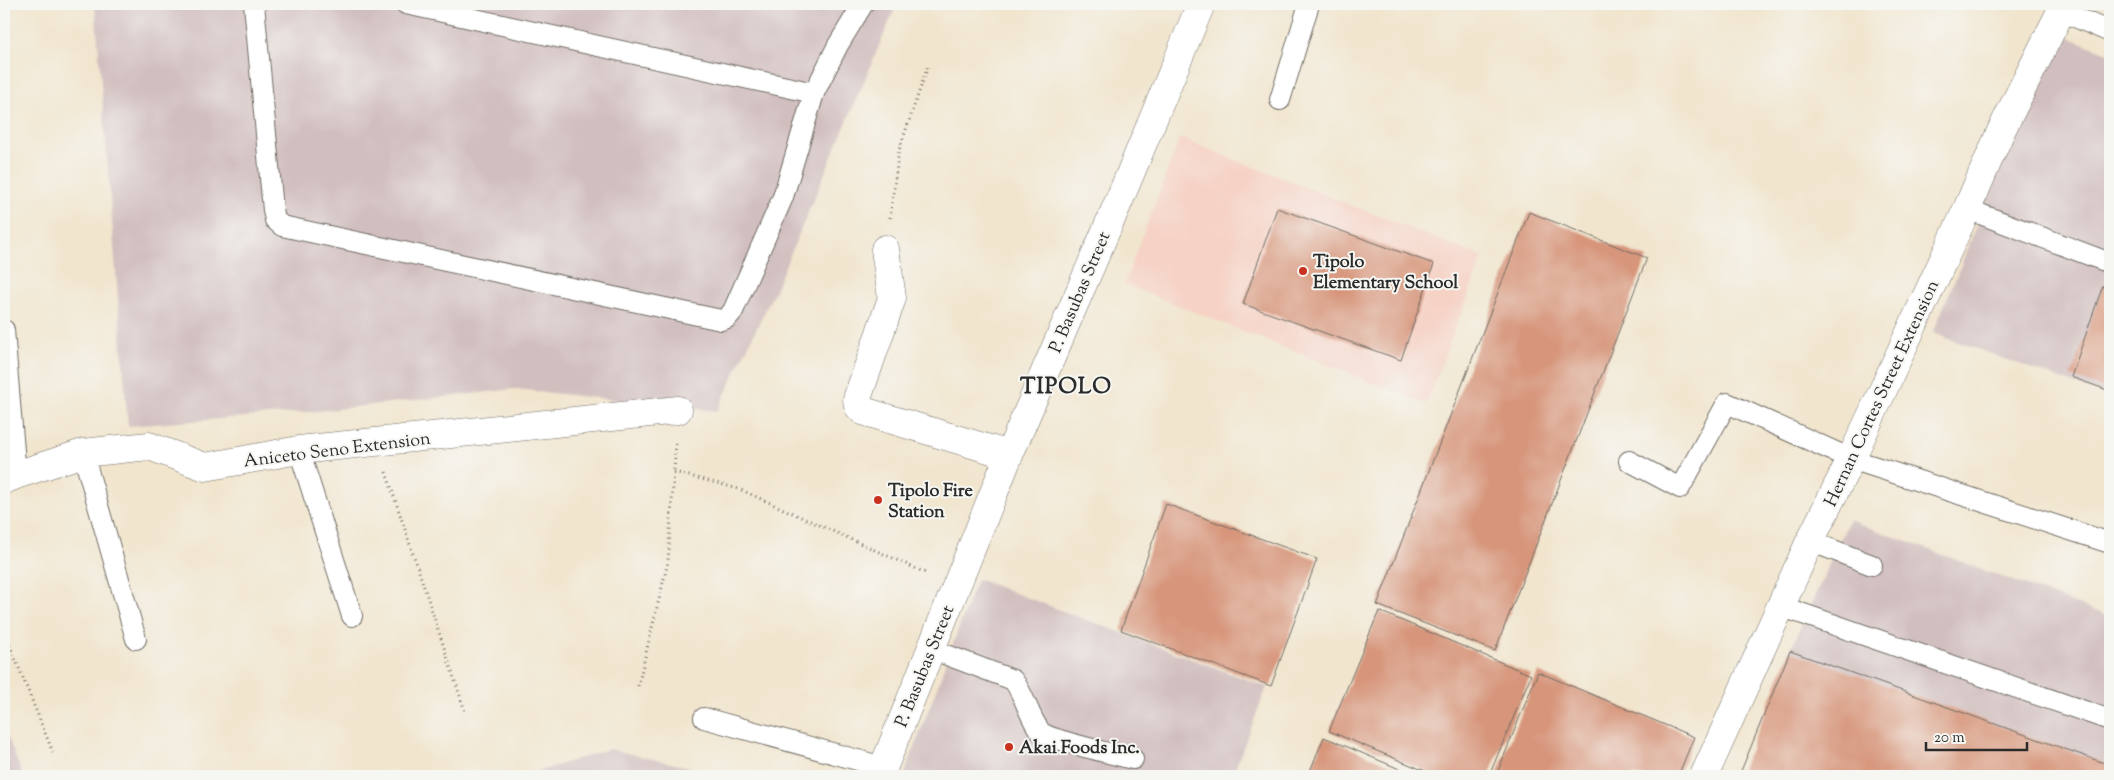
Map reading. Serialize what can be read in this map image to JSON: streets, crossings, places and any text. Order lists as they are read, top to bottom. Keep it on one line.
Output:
{"streets":{"street":["P. Basubas Street","Hernan Cortes Street Extension","Aniceto Seno Extension"]},"districts":["TIPOLO"],"places":["Tipolo Elementary School","Tipolo Fire Station","Akai Foods Inc."],"scale_bar":"20 m"}
